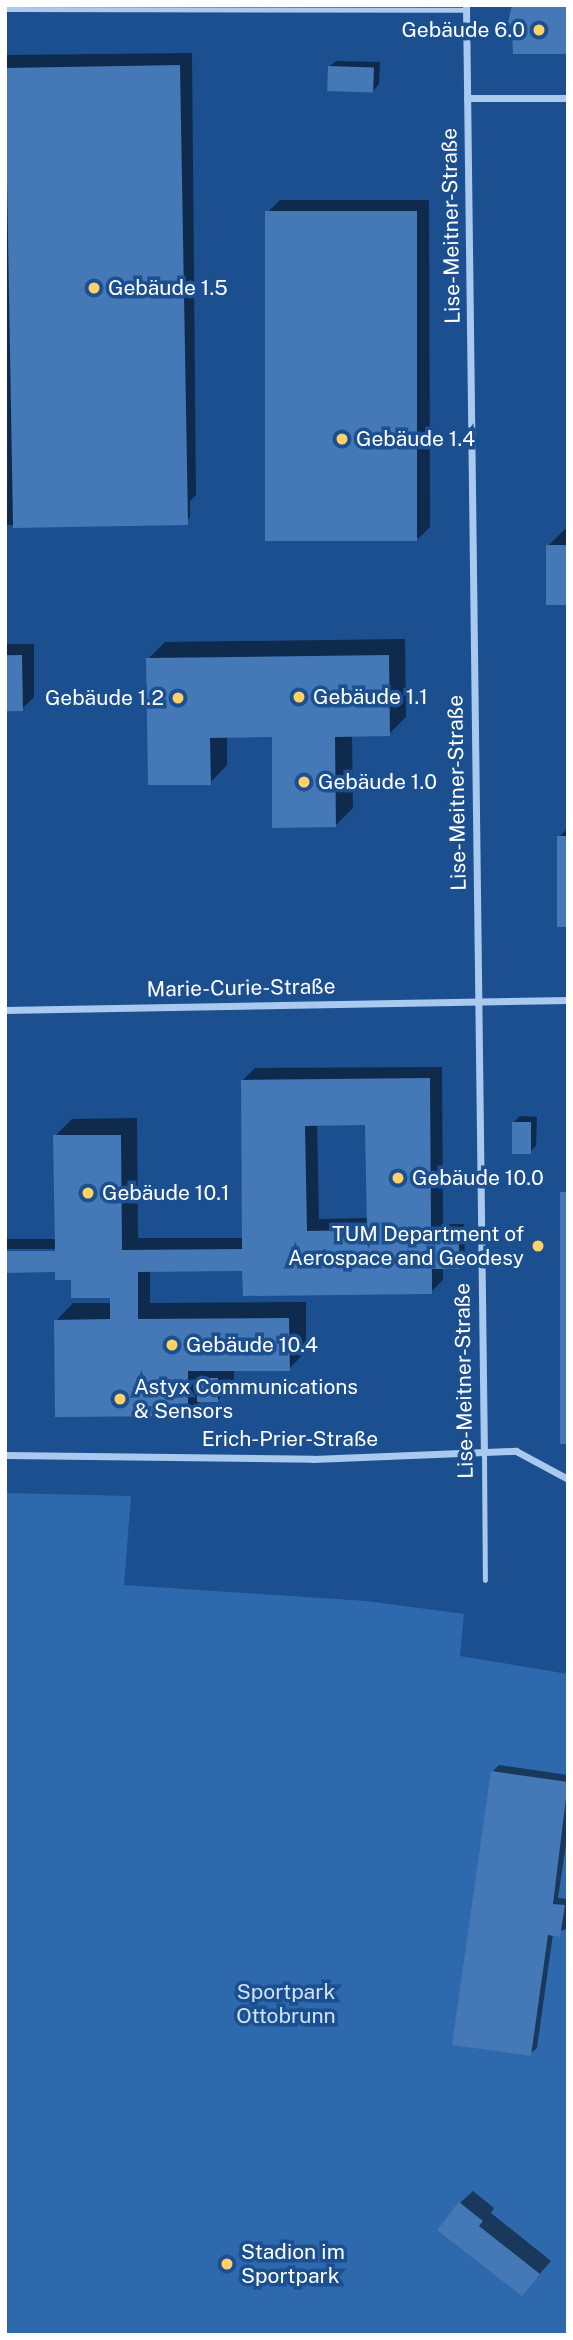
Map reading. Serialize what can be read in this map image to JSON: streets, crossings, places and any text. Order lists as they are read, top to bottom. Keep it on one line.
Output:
{"streets":{"street":["Lise-Meitner-Straße","Marie-Curie-Straße","Erich-Prier-Straße"]},"crossings":[["Lise-Meitner-Straße","Marie-Curie-Straße"],["Lise-Meitner-Straße","Erich-Prier-Straße"]],"parks":["Sportpark Ottobrunn"],"places":["Gebäude 6.0","Gebäude 1.5","Gebäude 1.4","Gebäude 1.1","Gebäude 1.2","Gebäude 1.0","Gebäude 10.0","Gebäude 10.1","TUM Department of Aerospace and Geodesy","Gebäude 10.4","Astyx Communications & Sensors","Stadion im Sportpark"]}
